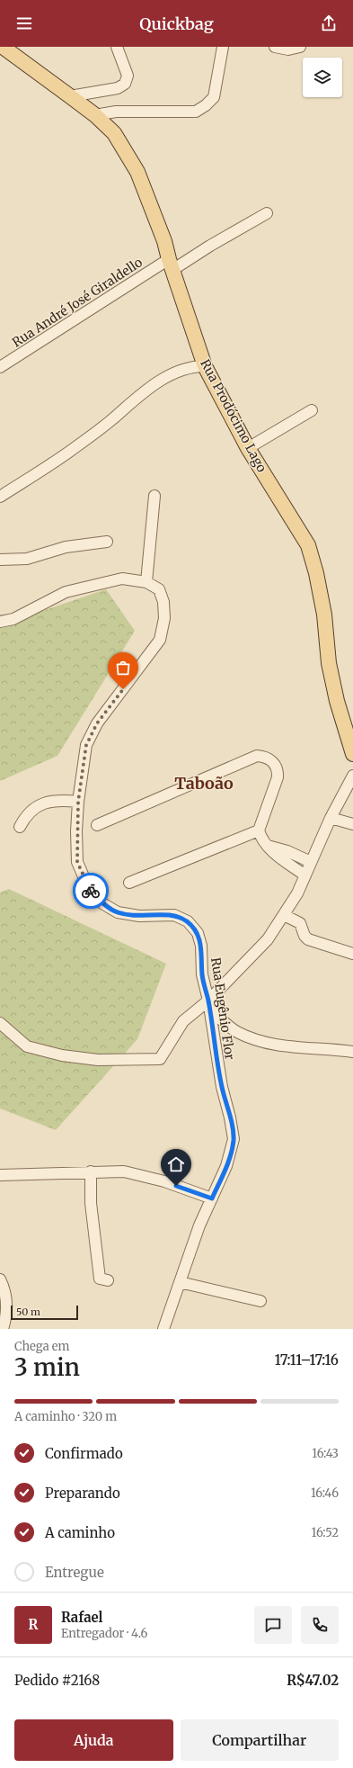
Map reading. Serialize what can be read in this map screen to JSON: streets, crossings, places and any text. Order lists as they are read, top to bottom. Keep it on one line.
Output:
{"streets":{"main road":["Rua Prodócimo Lago"],"street":["Rua André José Giraldello","Rua Eugênio Flor"]},"crossings":[["Rua André José Giraldello","Rua Prodócimo Lago"]],"districts":["Taboão"],"scale_bar":"50 m","page":{"header":"Quickbag","scale":"50 m","heading":["3 min","Chega em","17:11–17:16"],"panel":["Rafael","Entregador · 4.6","Pedido #2168","R$47.02"],"bar":"A caminho · 320 m","list":[["Confirmado","16:43"],["Preparando","16:46"],["A caminho","16:52"],"Entregue"],"round":"R","buttons":["Ajuda","Compartilhar"]}}
